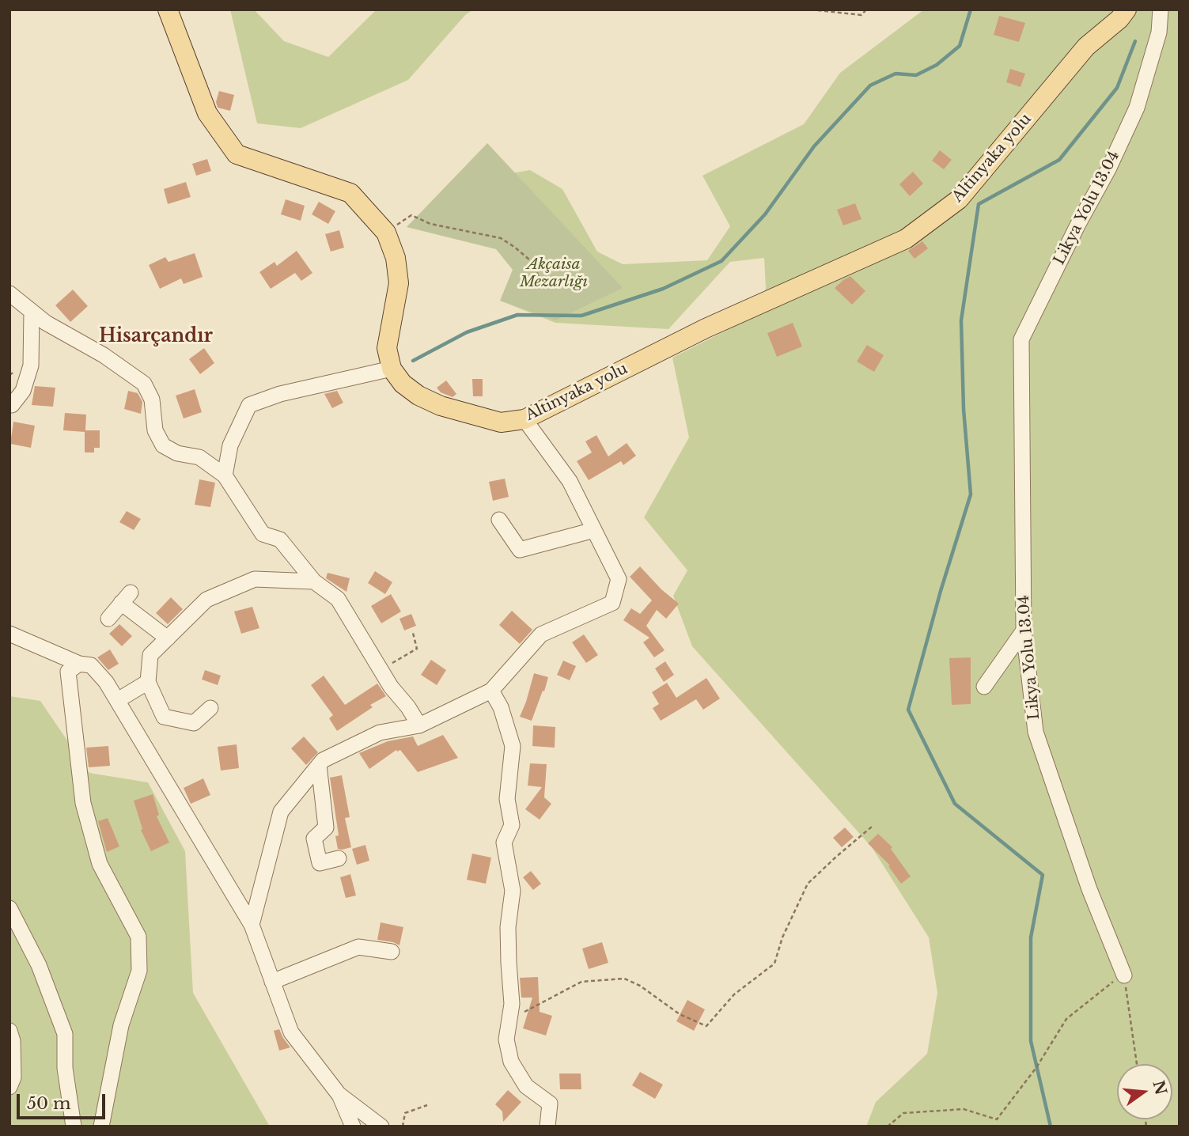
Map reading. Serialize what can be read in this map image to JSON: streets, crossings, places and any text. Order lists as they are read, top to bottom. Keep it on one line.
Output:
{"streets":{"main road":["Altinyaka yolu"],"street":["Likya Yolu 13.04"]},"districts":["Hisarçandır"],"parks":["Akçaisa Mezarlığı"],"scale_bar":"50 m","north":"right"}
